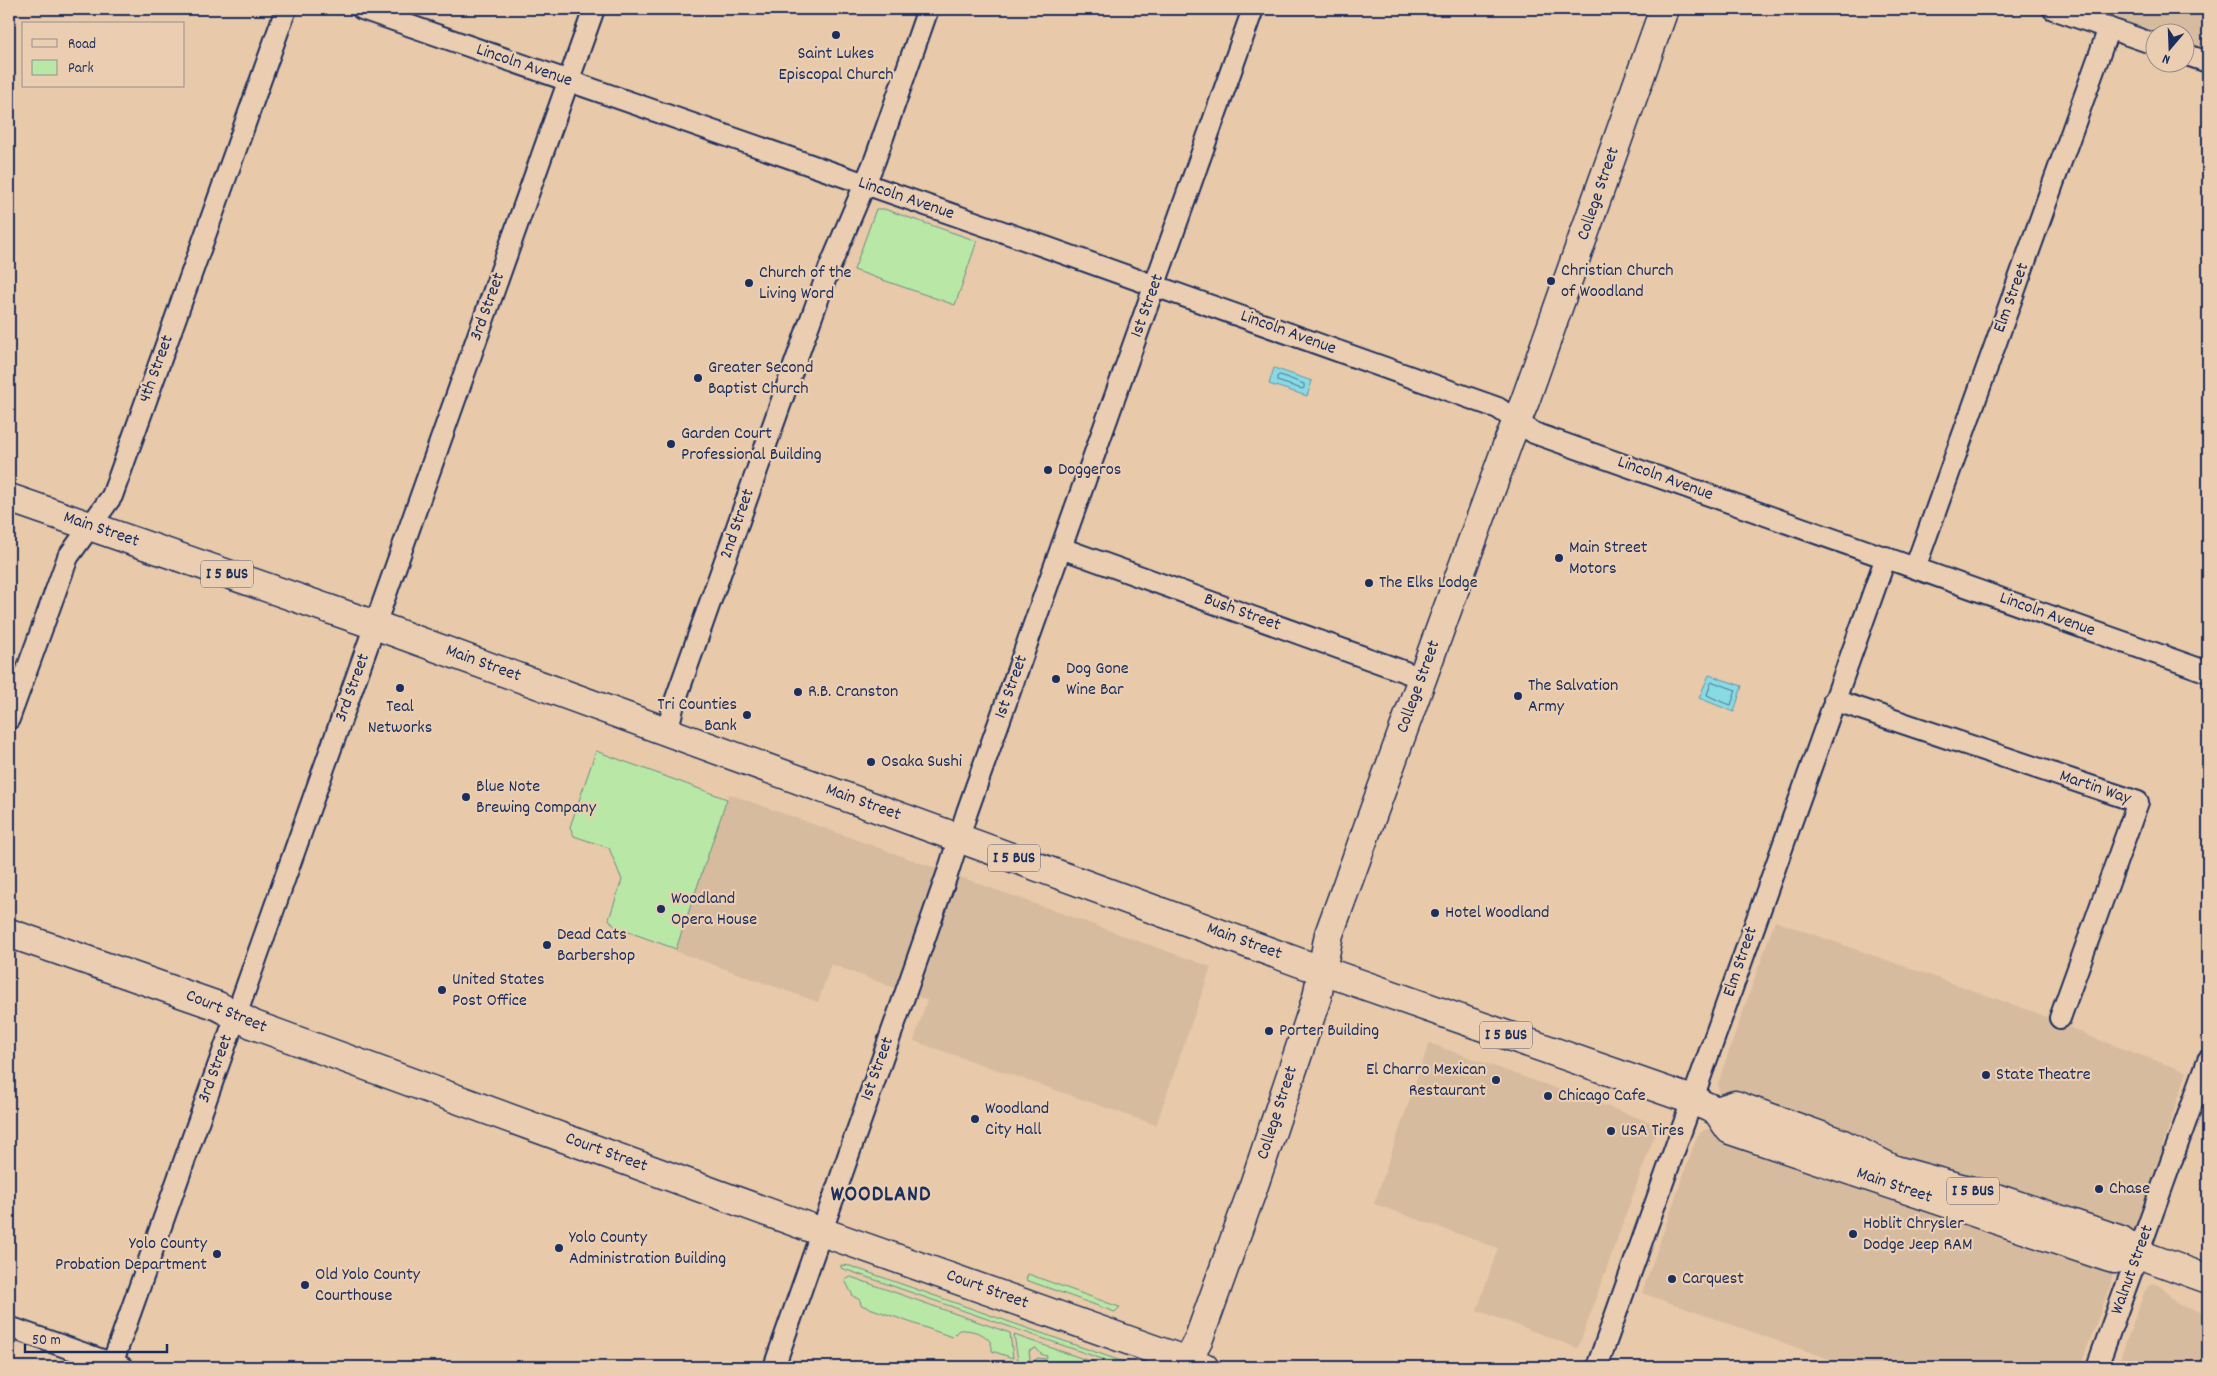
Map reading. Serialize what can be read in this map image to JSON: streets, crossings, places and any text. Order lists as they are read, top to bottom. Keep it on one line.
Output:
{"streets":{"street":["Lincoln Avenue","College Street","Elm Street","1st Street","3rd Street","4th Street","2nd Street","Main Street","I 5 BUS","Bush Street","Martin Way","Court Street","Walnut Street"]},"crossings":[["Lincoln Avenue","College Street"],["Lincoln Avenue","Elm Street"],["Lincoln Avenue","1st Street"],["Lincoln Avenue","3rd Street"],["Lincoln Avenue","2nd Street"],["College Street","Main Street"],["College Street","Bush Street"],["College Street","Court Street"],["Elm Street","Main Street"],["Elm Street","Martin Way"],["1st Street","Main Street"],["1st Street","Bush Street"],["1st Street","Court Street"],["3rd Street","Main Street"],["3rd Street","Court Street"],["4th Street","Main Street"],["2nd Street","Main Street"],["Main Street","Walnut Street"]],"districts":["WOODLAND"],"places":["Saint Lukes Episcopal Church","Christian Church of Woodland","Church of the Living Word","Greater Second Baptist Church","Garden Court Professional Building","Doggeros","Main Street Motors","The Elks Lodge","Dog Gone Wine Bar","Teal Networks","R.B. Cranston","The Salvation Army","Tri Counties Bank","Osaka Sushi","Blue Note Brewing Company","Woodland Opera House","Hotel Woodland","Dead Cats Barbershop","United States Post Office","Porter Building","State Theatre","El Charro Mexican Restaurant","Chicago Cafe","Woodland City Hall","USA Tires","Chase","Hoblit Chrysler Dodge Jeep RAM","Yolo County Administration Building","Yolo County Probation Department","Carquest","Old Yolo County Courthouse"],"legend":["Road","Park"],"scale_bar":"50 m","north":"bottom"}
